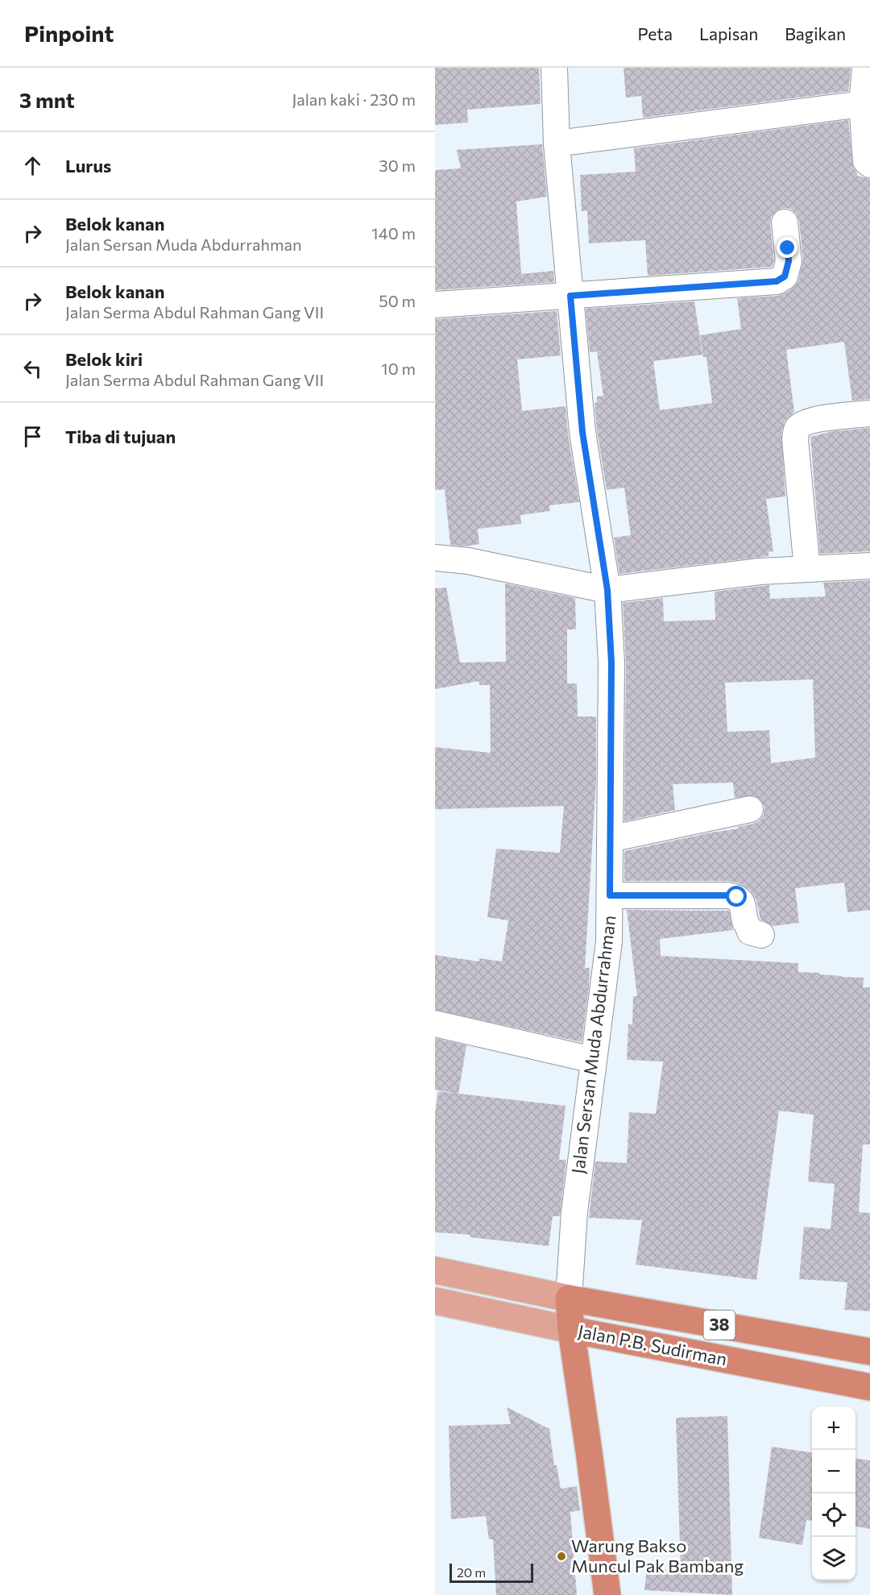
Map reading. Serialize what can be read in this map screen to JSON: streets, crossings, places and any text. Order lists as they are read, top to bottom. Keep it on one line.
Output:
{"streets":{"highway":["38","Jalan P.B. Sudirman"],"street":["Jalan Sersan Muda Abdurrahman"]},"crossings":[["Jalan Sersan Muda Abdurrahman","Jalan P.B. Sudirman"]],"places":["Warung Bakso Muncul Pak Bambang"],"scale_bar":"20 m","page":{"header":"Pinpoint","nav":["Peta","Lapisan","Bagikan"],"heading":["3 mnt","Jalan kaki · 230 m"],"list":[["Lurus","30 m"],["Belok kanan","Jalan Sersan Muda Abdurrahman","140 m"],["Belok kanan","Jalan Serma Abdul Rahman Gang VII","50 m"],["Belok kiri","Jalan Serma Abdul Rahman Gang VII","10 m"],"Tiba di tujuan"],"map_buttons":["+","−"],"scale":"20 m"}}
